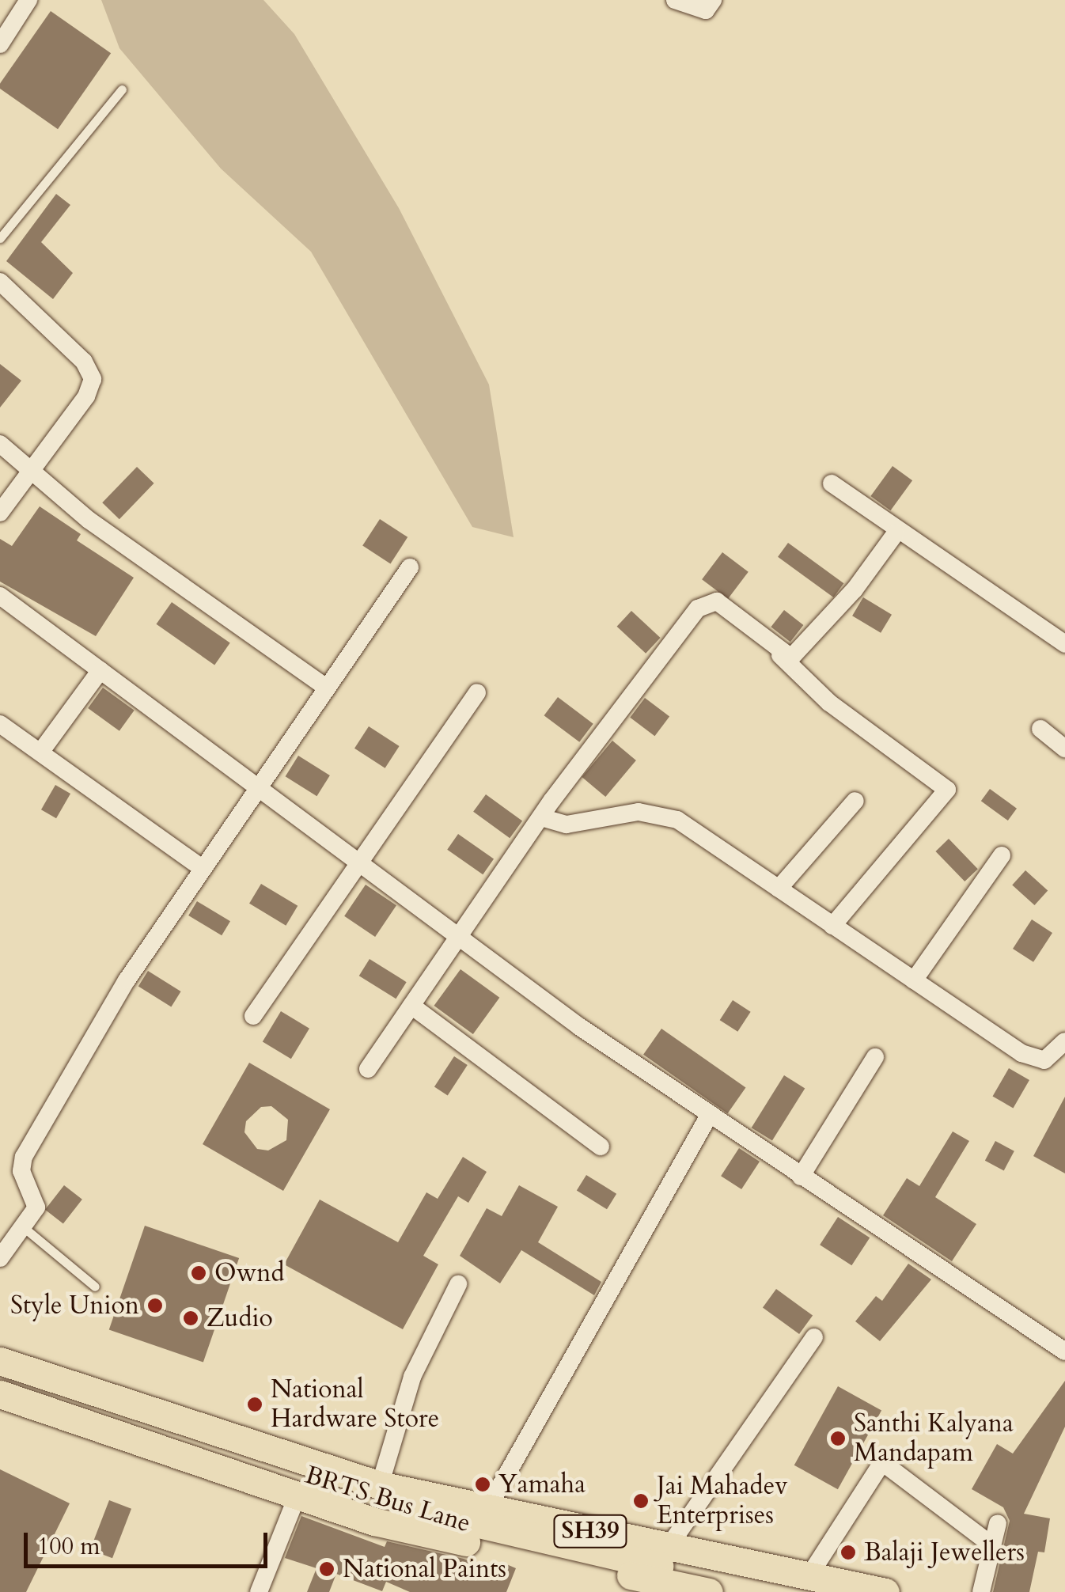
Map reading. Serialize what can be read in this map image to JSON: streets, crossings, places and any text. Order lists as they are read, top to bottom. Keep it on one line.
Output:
{"streets":{"main road":["BRTS Bus Lane","SH39"]},"crossings":[["BRTS Bus Lane","SH39"]],"places":["Ownd","Style Union","Zudio","National Hardware Store","Santhi Kalyana Mandapam","Yamaha","Jai Mahadev Enterprises","Balaji Jewellers","National Paints"],"scale_bar":"100 m"}
